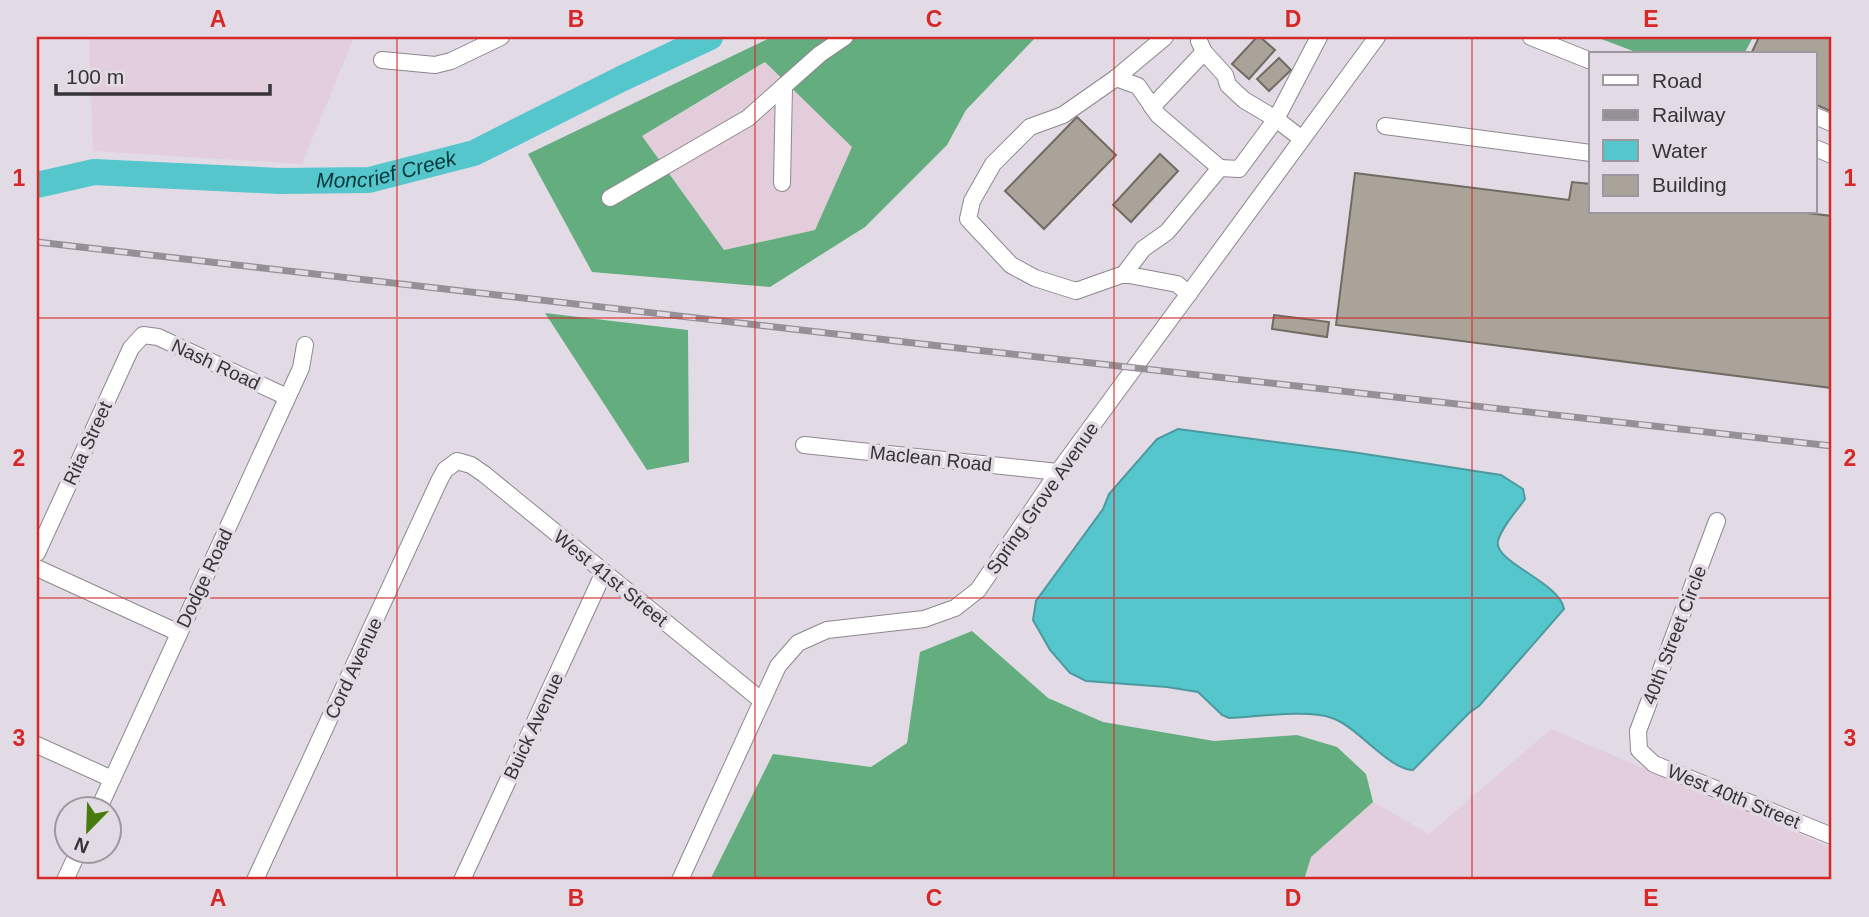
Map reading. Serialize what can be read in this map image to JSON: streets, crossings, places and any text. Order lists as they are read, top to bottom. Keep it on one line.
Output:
{"streets":{"street":["Nash Road","Rita Street","Maclean Road","Spring Grove Avenue","Dodge Road","West 41st Street","40th Street Circle","Cord Avenue","Buick Avenue","West 40th Street"]},"crossings":[["Nash Road","Rita Street"],["Nash Road","Dodge Road"],["Maclean Road","Spring Grove Avenue"],["Spring Grove Avenue","West 41st Street"],["West 41st Street","Cord Avenue"],["West 41st Street","Buick Avenue"],["40th Street Circle","West 40th Street"]],"water":["Moncrief Creek"],"legend":["Road","Railway","Water","Building"],"scale_bar":"100 m","north":"bottom left","grid":{"columns":["A","B","C","D","E"],"rows":["1","2","3"]}}
